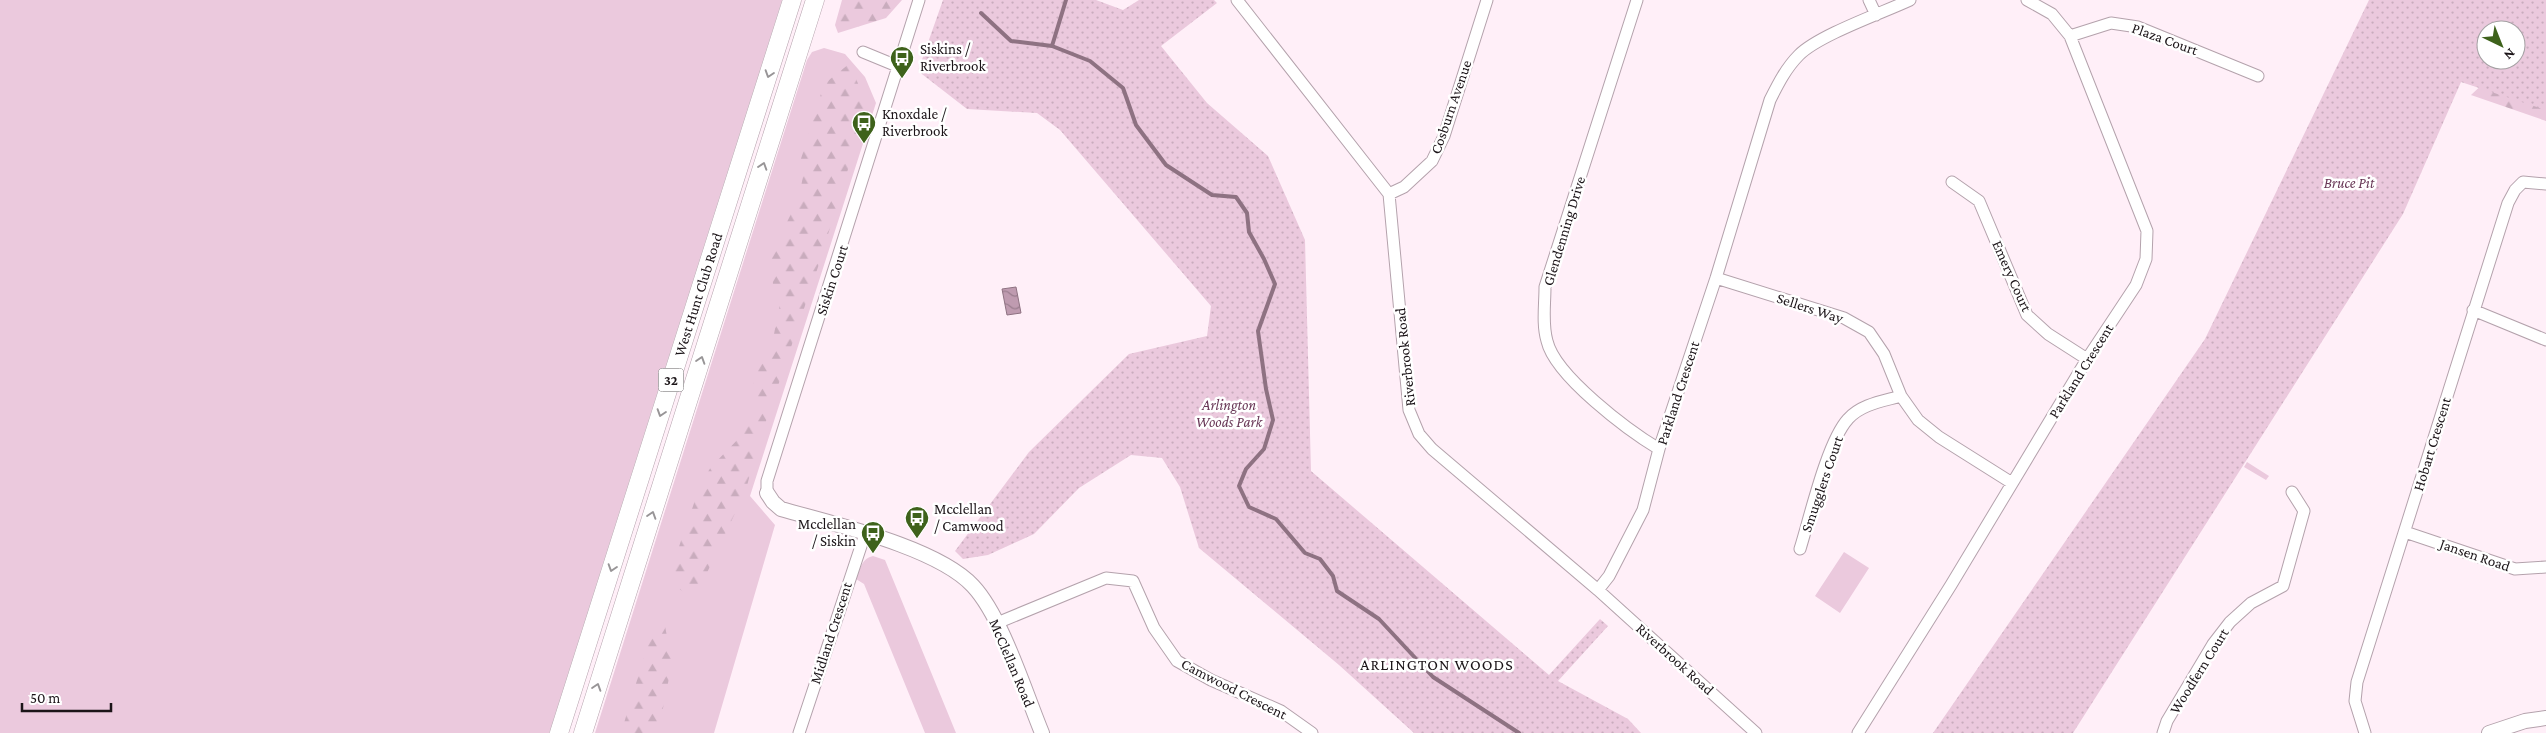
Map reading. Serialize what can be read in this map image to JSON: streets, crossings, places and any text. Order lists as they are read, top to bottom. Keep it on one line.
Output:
{"streets":{"main road":["West Hunt Club Road","32"],"street":["Plaza Court","Cosburn Avenue","Glendenning Drive","Emery Court","Siskin Court","Sellers Way","Riverbrook Road","Parkland Crescent","Hobart Crescent","Smugglers Court","Jansen Road","Midland Crescent","McClellan Road","Woodfern Court","Camwood Crescent"]},"crossings":[["Plaza Court","Parkland Crescent"],["Cosburn Avenue","Riverbrook Road"],["Glendenning Drive","Parkland Crescent"],["Emery Court","Parkland Crescent"],["Siskin Court","McClellan Road"],["Sellers Way","Parkland Crescent"],["Sellers Way","Smugglers Court"],["Riverbrook Road","Parkland Crescent"],["Hobart Crescent","Jansen Road"],["Midland Crescent","McClellan Road"],["McClellan Road","Camwood Crescent"]],"districts":["ARLINGTON WOODS"],"parks":["Bruce Pit","Arlington Woods Park"],"places":{"bus stop":["Siskins / Riverbrook","Knoxdale / Riverbrook","Mcclellan / Camwood","Mcclellan / Siskin"]},"scale_bar":"50 m","north":"bottom right"}
